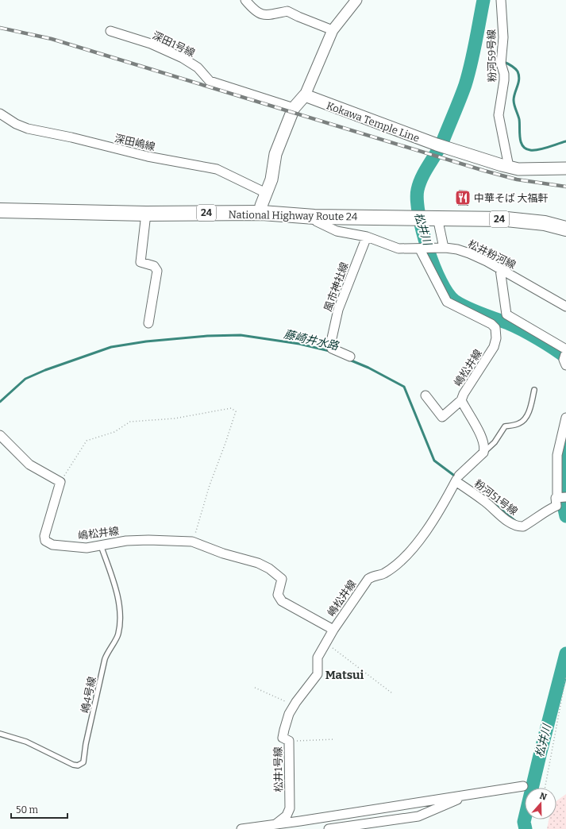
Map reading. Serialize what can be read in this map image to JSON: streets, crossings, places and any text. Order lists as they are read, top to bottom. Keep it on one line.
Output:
{"streets":{"highway":["24","National Highway Route 24"],"main road":["Kokawa Temple Line"],"street":["深田1号線","粉河59号線","深田嶋線","松井粉河線","風市神社線","嶋松井線","粉河51号線","松井1号線"],"lane":["嶋4号線"]},"crossings":[["粉河59号線","Kokawa Temple Line"],["National Highway Route 24","松井粉河線"],["松井粉河線","風市神社線"],["松井粉河線","嶋松井線"],["嶋松井線","粉河51号線"],["嶋松井線","嶋4号線"],["嶋松井線","松井1号線"]],"districts":["Matsui"],"water":["松井川","藤崎井水路"],"places":{"restaurant":["中華そば 大福軒"]},"scale_bar":"50 m","north":"top"}
